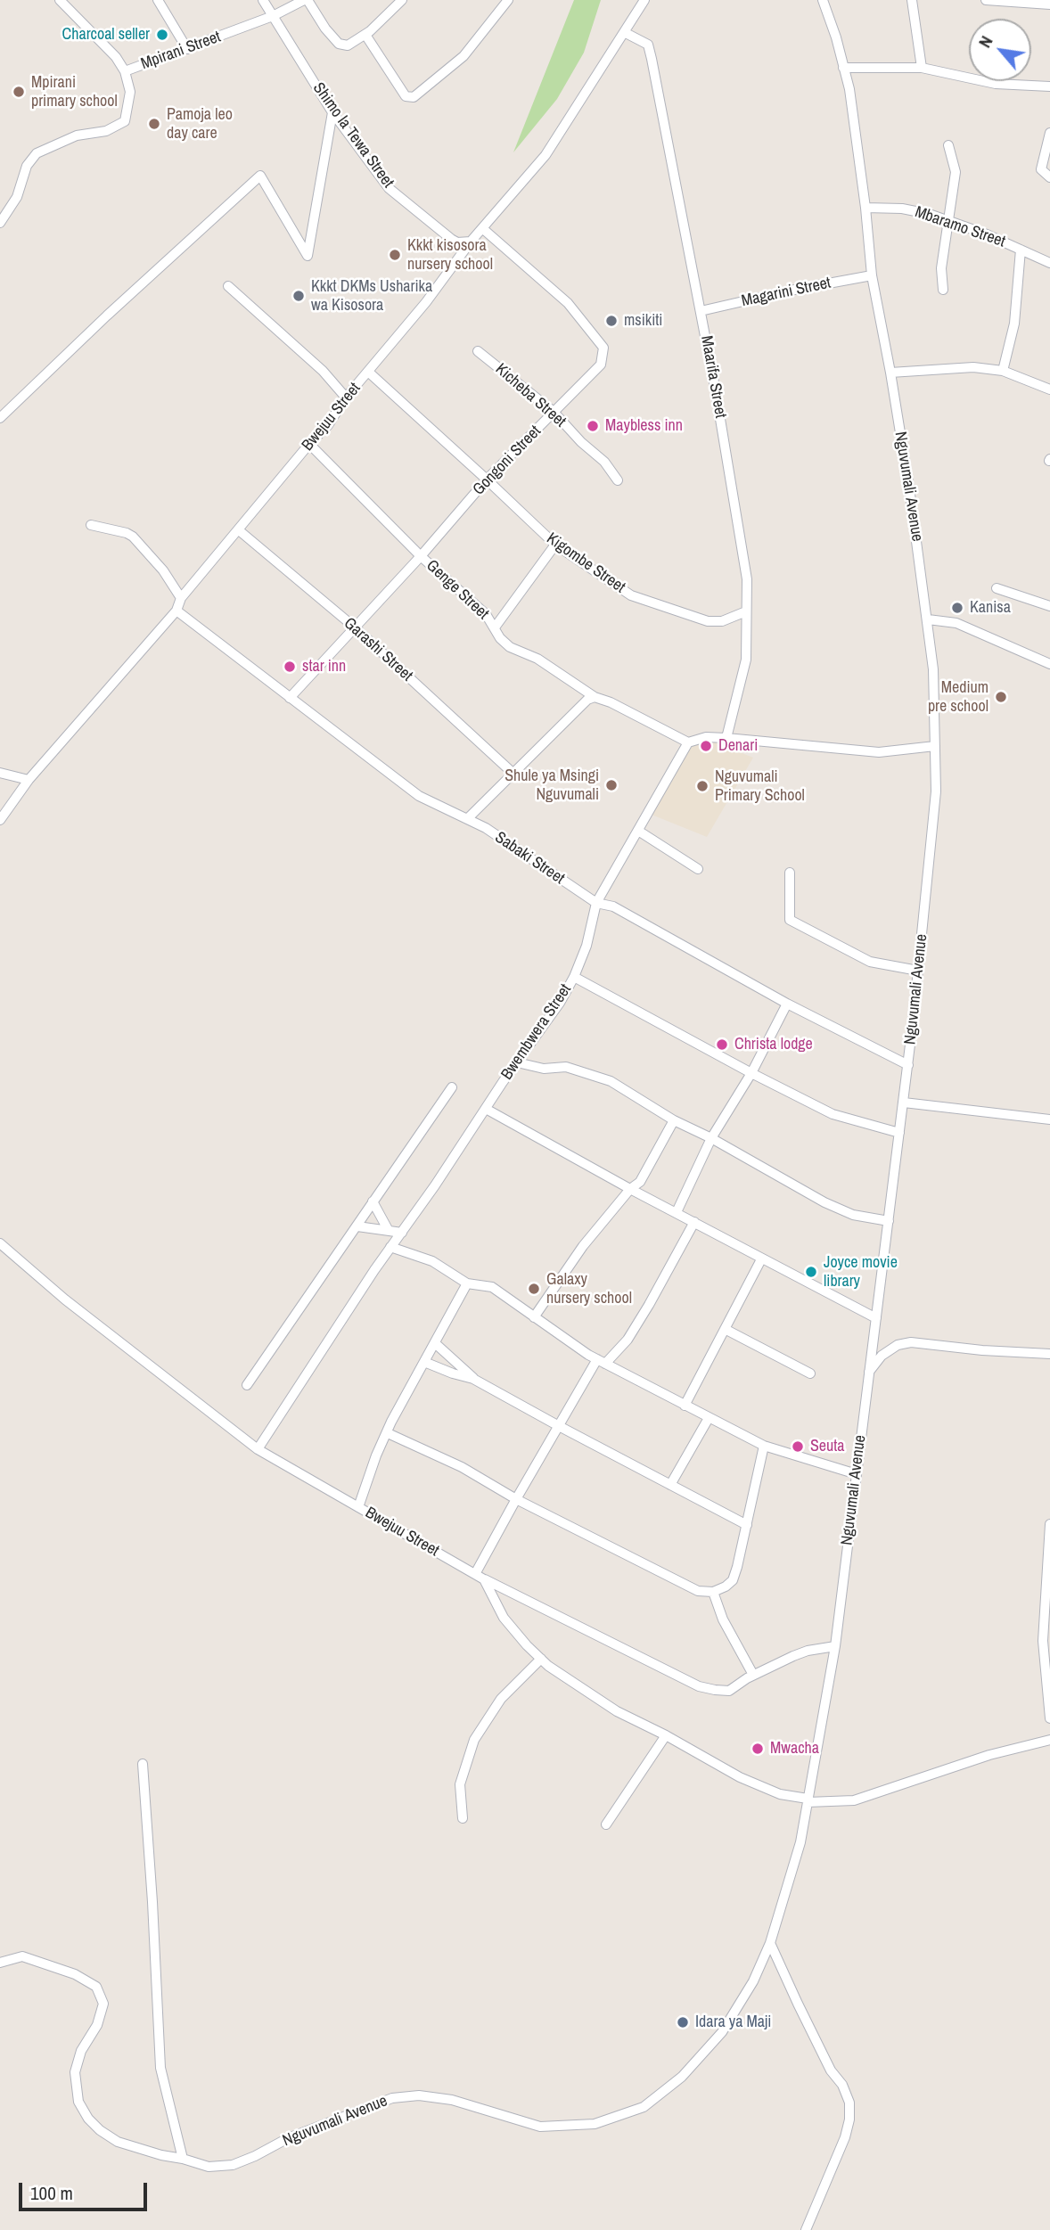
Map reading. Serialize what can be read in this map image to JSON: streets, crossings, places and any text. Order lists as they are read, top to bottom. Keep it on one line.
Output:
{"streets":{"street":["Mpirani Street","Shimo la Tewa Street","Mbaramo Street","Magarini Street","Maarifa Street","Kicheba Street","Bwejuu Street","Gongoni Street","Nguvumali Avenue","Kigombe Street","Genge Street","Garashi Street","Sabaki Street","Bwembwera Street"]},"crossings":[["Mpirani Street","Shimo la Tewa Street"],["Shimo la Tewa Street","Bwejuu Street"],["Mbaramo Street","Nguvumali Avenue"],["Magarini Street","Maarifa Street"],["Magarini Street","Nguvumali Avenue"],["Maarifa Street","Bwejuu Street"],["Maarifa Street","Kigombe Street"],["Kicheba Street","Gongoni Street"],["Bwejuu Street","Gongoni Street"],["Bwejuu Street","Nguvumali Avenue"],["Bwejuu Street","Kigombe Street"],["Bwejuu Street","Genge Street"],["Bwejuu Street","Garashi Street"],["Bwejuu Street","Sabaki Street"],["Bwejuu Street","Bwembwera Street"],["Gongoni Street","Kigombe Street"],["Gongoni Street","Genge Street"],["Gongoni Street","Garashi Street"],["Gongoni Street","Sabaki Street"],["Nguvumali Avenue","Sabaki Street"],["Genge Street","Bwembwera Street"],["Sabaki Street","Bwembwera Street"]],"places":["Charcoal seller","Mpirani primary school","Pamoja leo day care","Kkkt kisosora nursery school","Kkkt DKMs Usharika wa Kisosora","msikiti","Maybless inn","Kanisa","star inn","Medium pre school","Denari","Shule ya Msingi Nguvumali","Nguvumali Primary School","Christa lodge","Joyce movie library","Galaxy nursery school","Seuta","Mwacha","Idara ya Maji"],"scale_bar":"100 m","north":"top left"}
